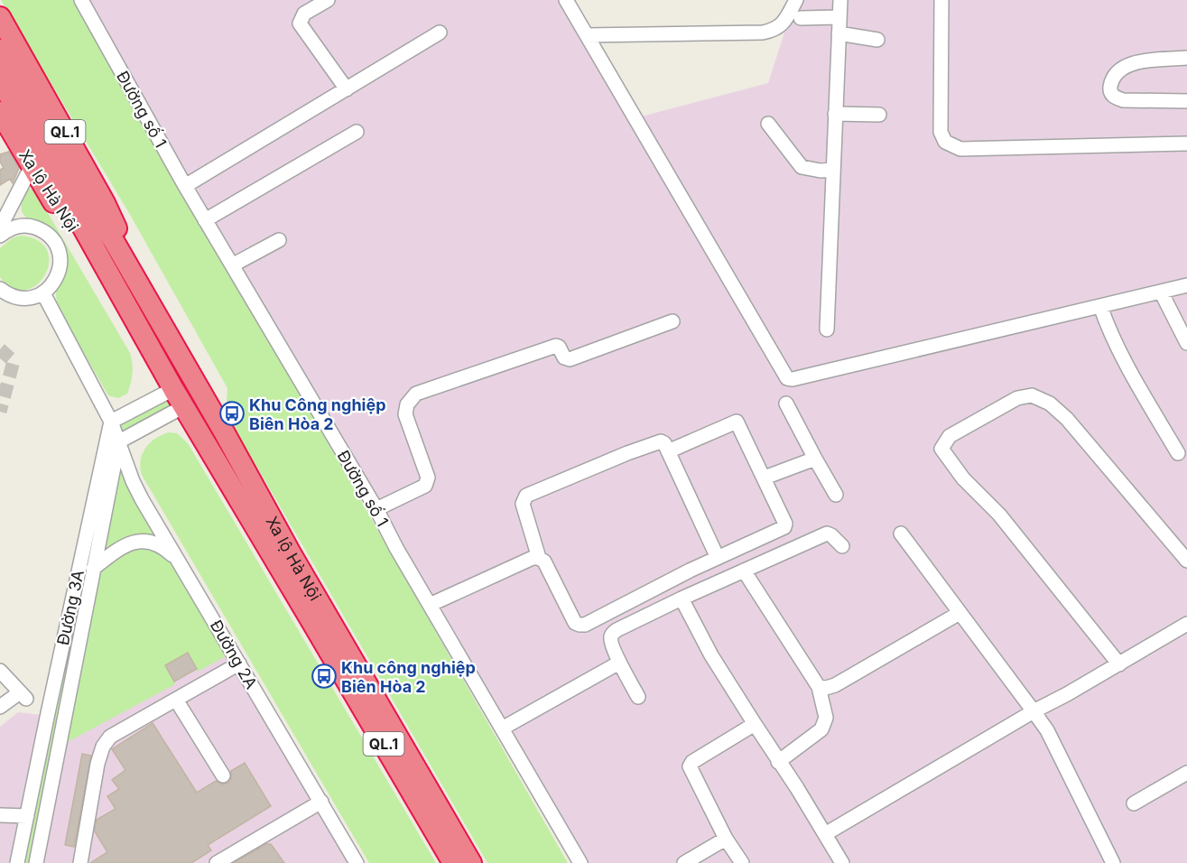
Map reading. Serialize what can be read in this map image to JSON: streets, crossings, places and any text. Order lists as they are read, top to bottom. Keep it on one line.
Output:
{"streets":{"highway":["QL.1","Xa lộ Hà Nội"],"street":["Đường số 1","Đường 3A","Đường 2A"]},"crossings":[["QL.1","Xa lộ Hà Nội"],["Đường 3A","Đường 2A"]],"places":{"bus stop":["Khu Công nghiệp Biên Hòa 2","Khu công nghiệp Biên Hòa 2"]}}
